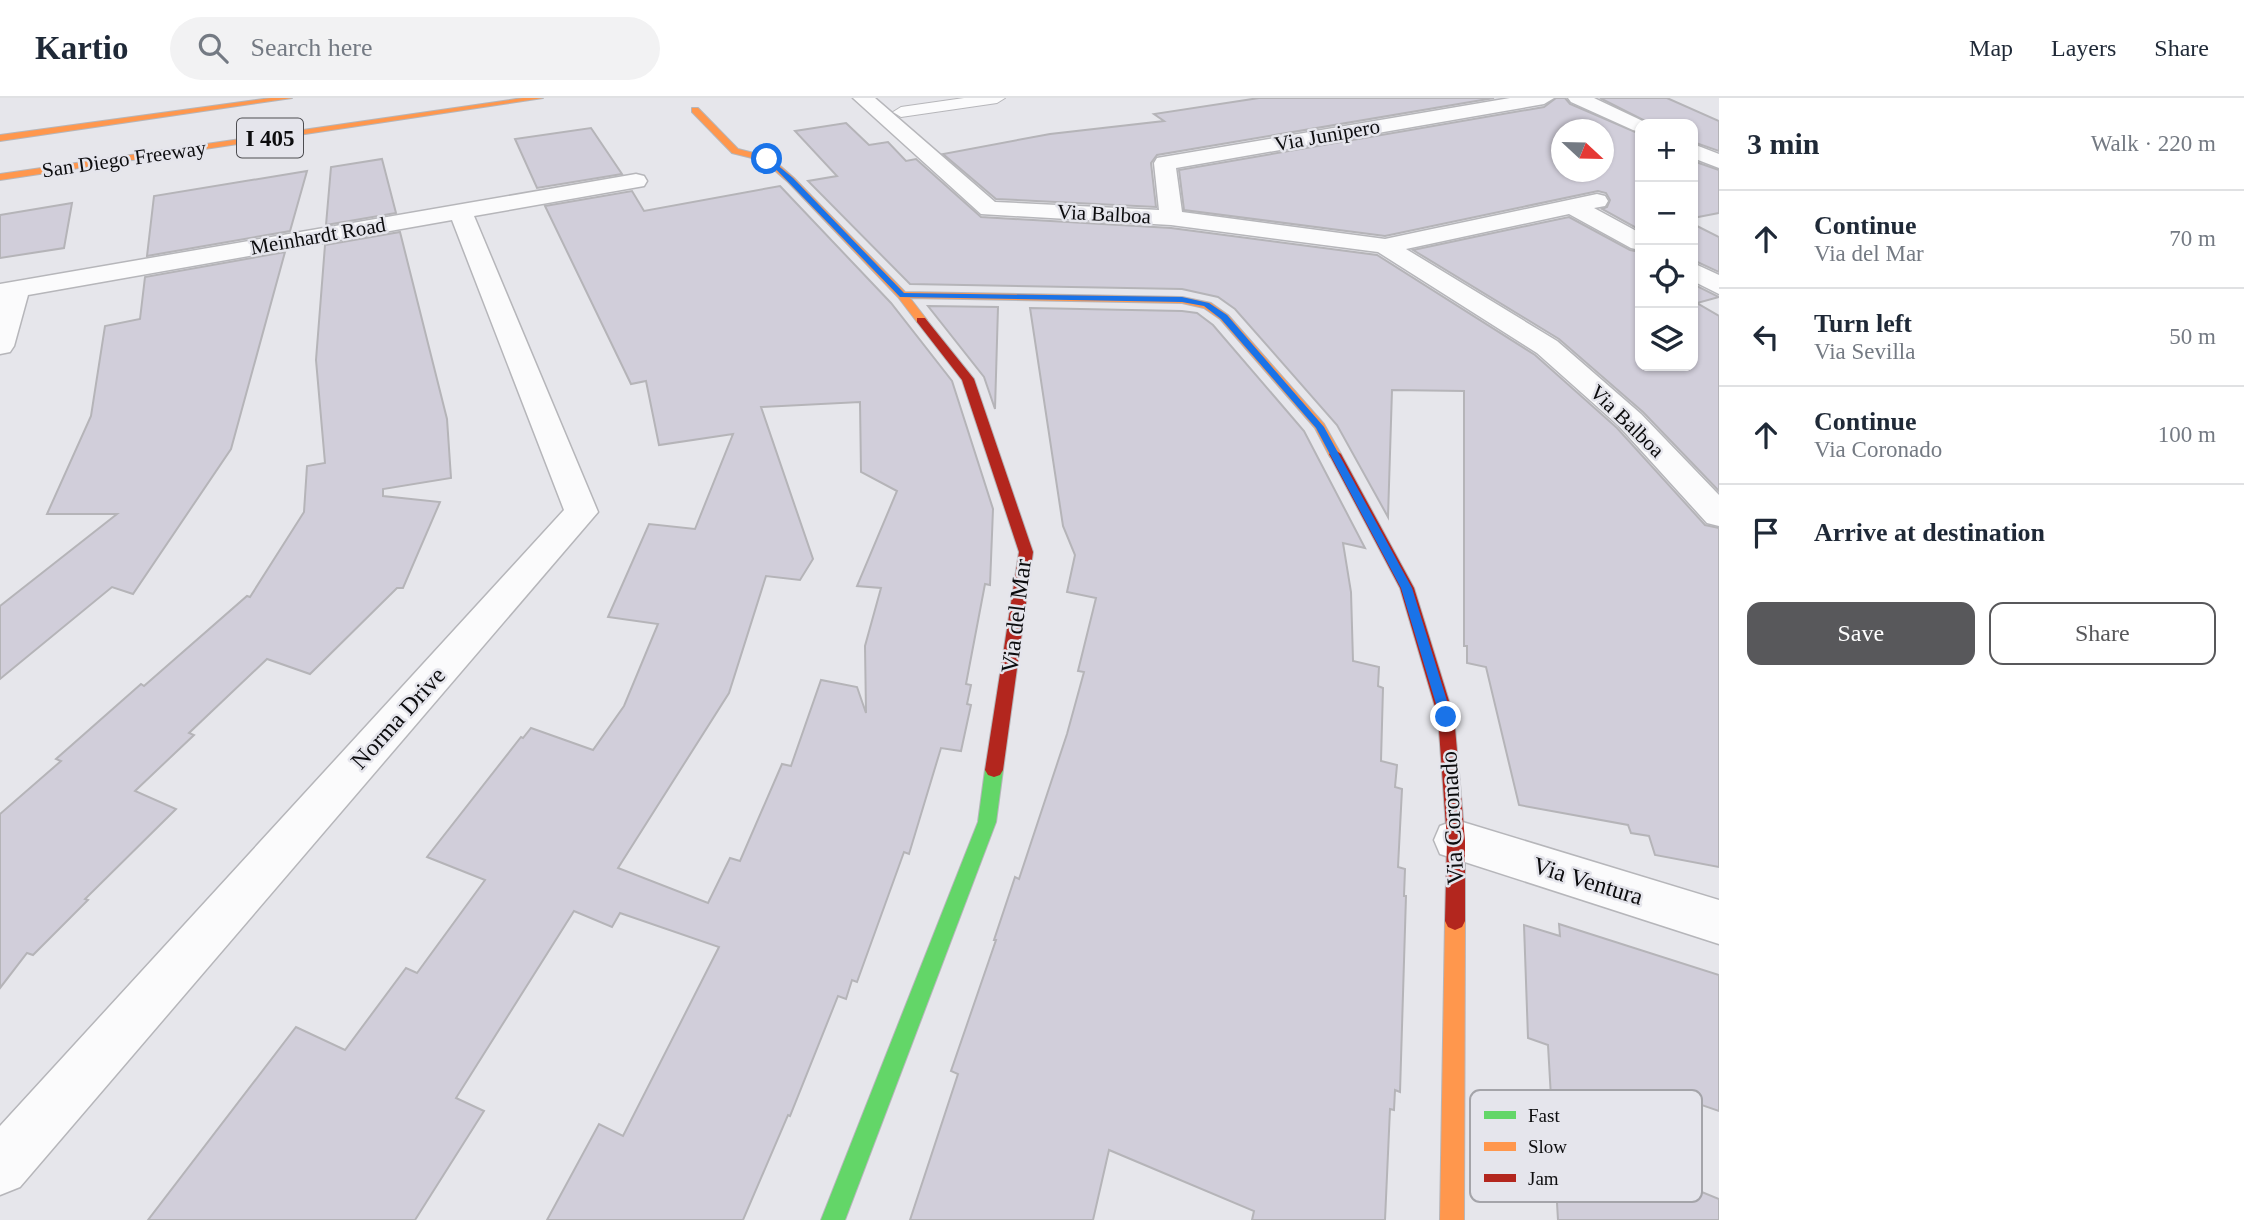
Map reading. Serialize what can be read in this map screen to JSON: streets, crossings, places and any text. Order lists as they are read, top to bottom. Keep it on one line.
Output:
{"streets":{"main road":["I 405","San Diego Freeway","Via del Mar","Via Coronado"],"street":["Via Junipero","Via Balboa","Meinhardt Road","Norma Drive","Via Ventura"]},"crossings":[["Via Junipero","Via Balboa"],["Meinhardt Road","Norma Drive"],["Via del Mar","Via Coronado"],["Via Coronado","Via Ventura"]],"legend":["Fast","Slow","Jam"],"north":"right","page":{"header":"Kartio","search":"Search here","nav":["Map","Layers","Share"],"heading":["3 min","Walk · 220 m"],"map_buttons":["+","−"],"list":[["Continue","Via del Mar","70 m"],["Turn left","Via Sevilla","50 m"],["Continue","Via Coronado","100 m"],"Arrive at destination"],"buttons":["Save","Share"]}}
